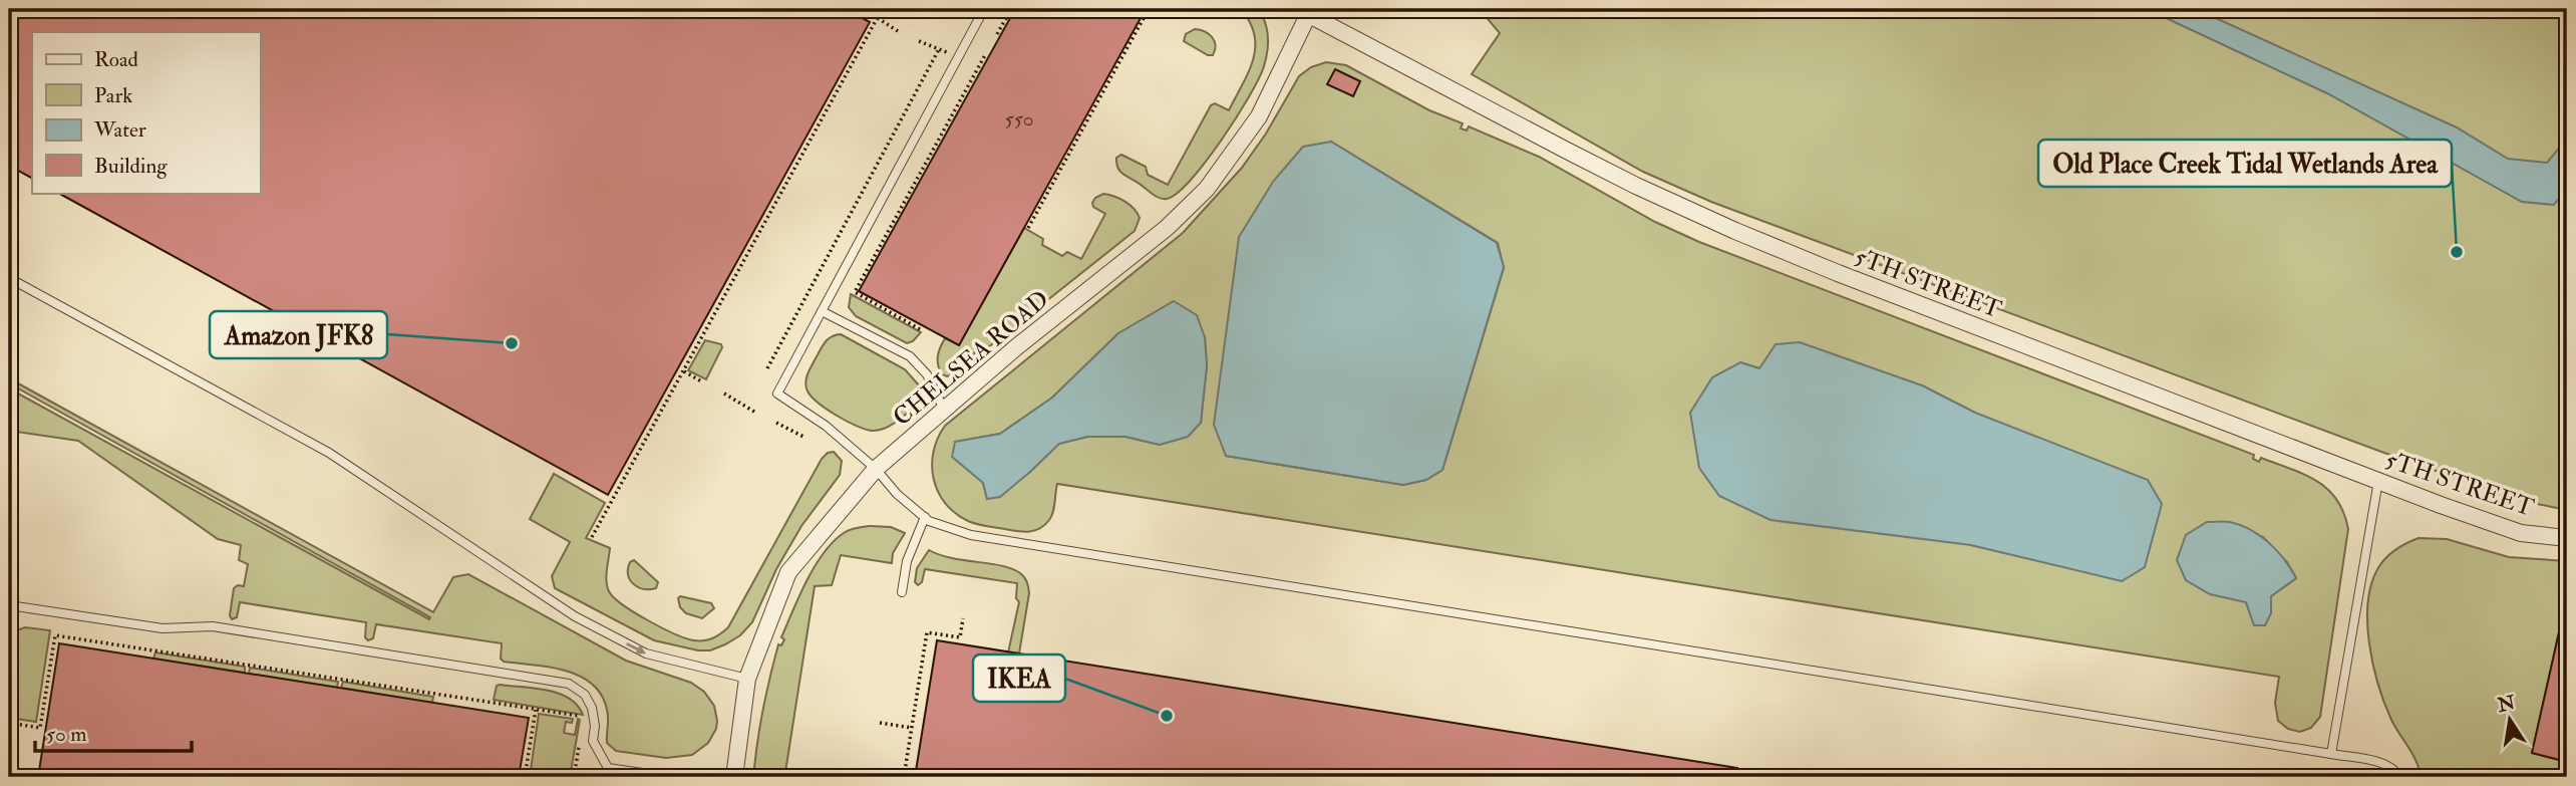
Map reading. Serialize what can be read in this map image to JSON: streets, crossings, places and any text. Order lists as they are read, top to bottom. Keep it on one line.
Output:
{"streets":{"street":["5TH STREET","CHELSEA ROAD"]},"crossings":[["5TH STREET","CHELSEA ROAD"]],"places":["Old Place Creek Tidal Wetlands Area","Amazon JFK8","IKEA"],"house_numbers":["550"],"legend":["Road","Park","Water","Building"],"scale_bar":"50 m","north":"top"}
